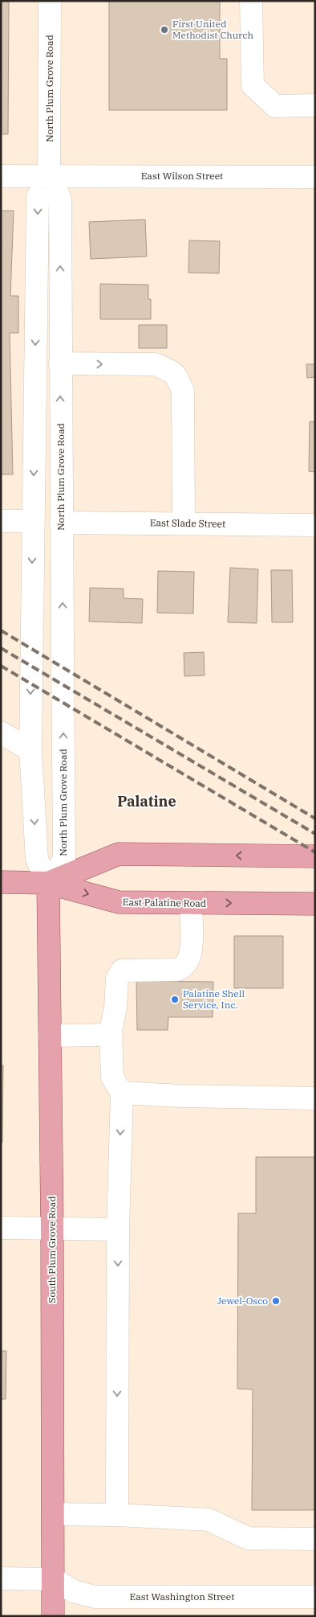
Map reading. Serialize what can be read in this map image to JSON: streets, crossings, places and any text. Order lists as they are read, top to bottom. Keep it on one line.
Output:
{"streets":{"main road":["East Palatine Road","South Plum Grove Road"],"street":["North Plum Grove Road","East Wilson Street","East Slade Street","East Washington Street"]},"crossings":[["North Plum Grove Road","East Wilson Street"],["North Plum Grove Road","East Slade Street"],["North Plum Grove Road","East Palatine Road"],["North Plum Grove Road","South Plum Grove Road"],["East Palatine Road","South Plum Grove Road"],["South Plum Grove Road","East Washington Street"]],"districts":["Palatine"],"places":["First United Methodist Church","Palatine Shell Service, Inc.","Jewel-Osco"]}
